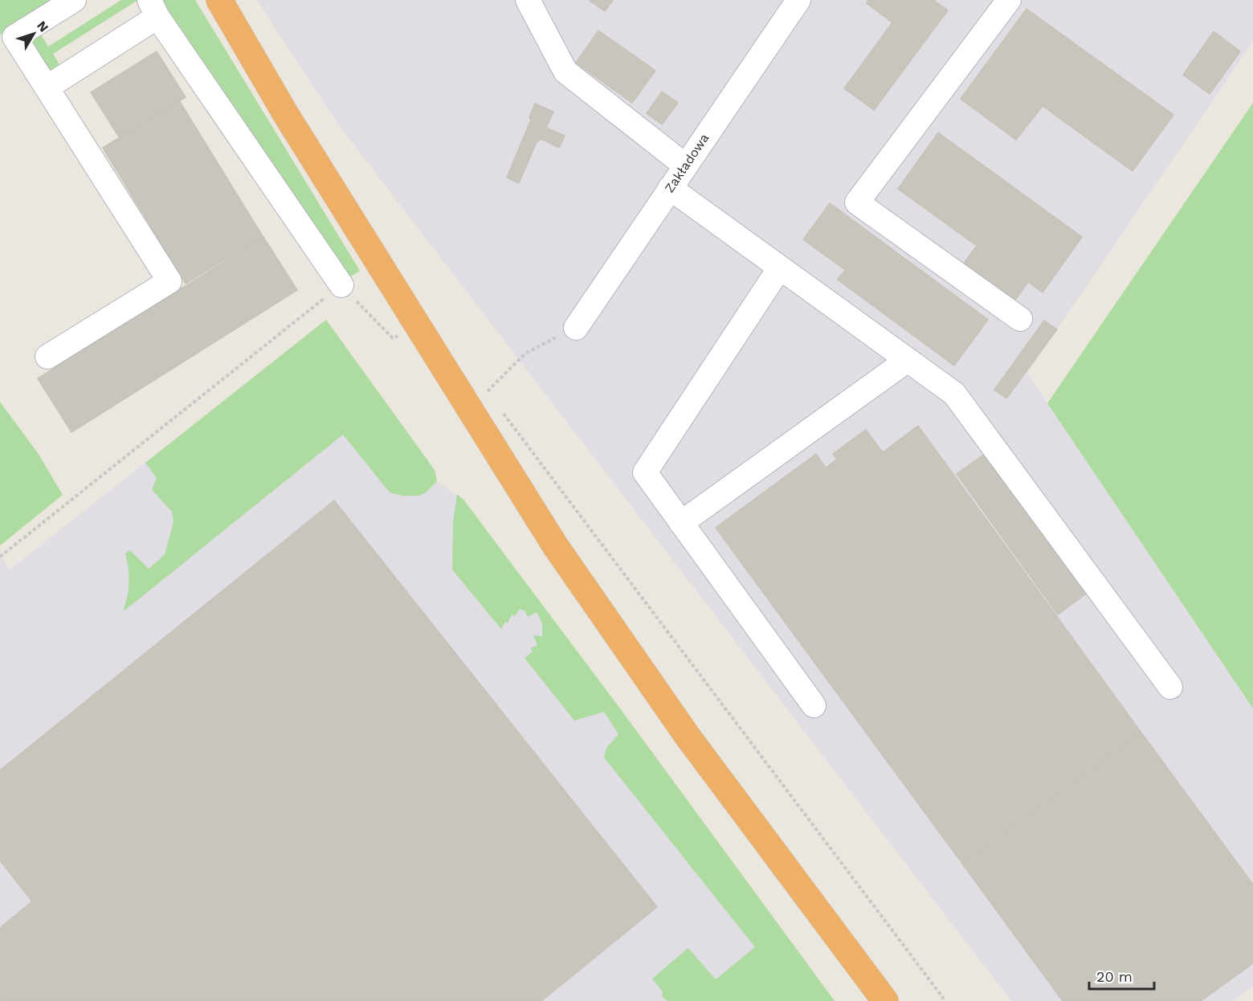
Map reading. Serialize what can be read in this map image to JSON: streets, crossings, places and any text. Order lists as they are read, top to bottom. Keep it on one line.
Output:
{"streets":{"street":["Zakładowa"]},"scale_bar":"20 m","north":"top right"}
